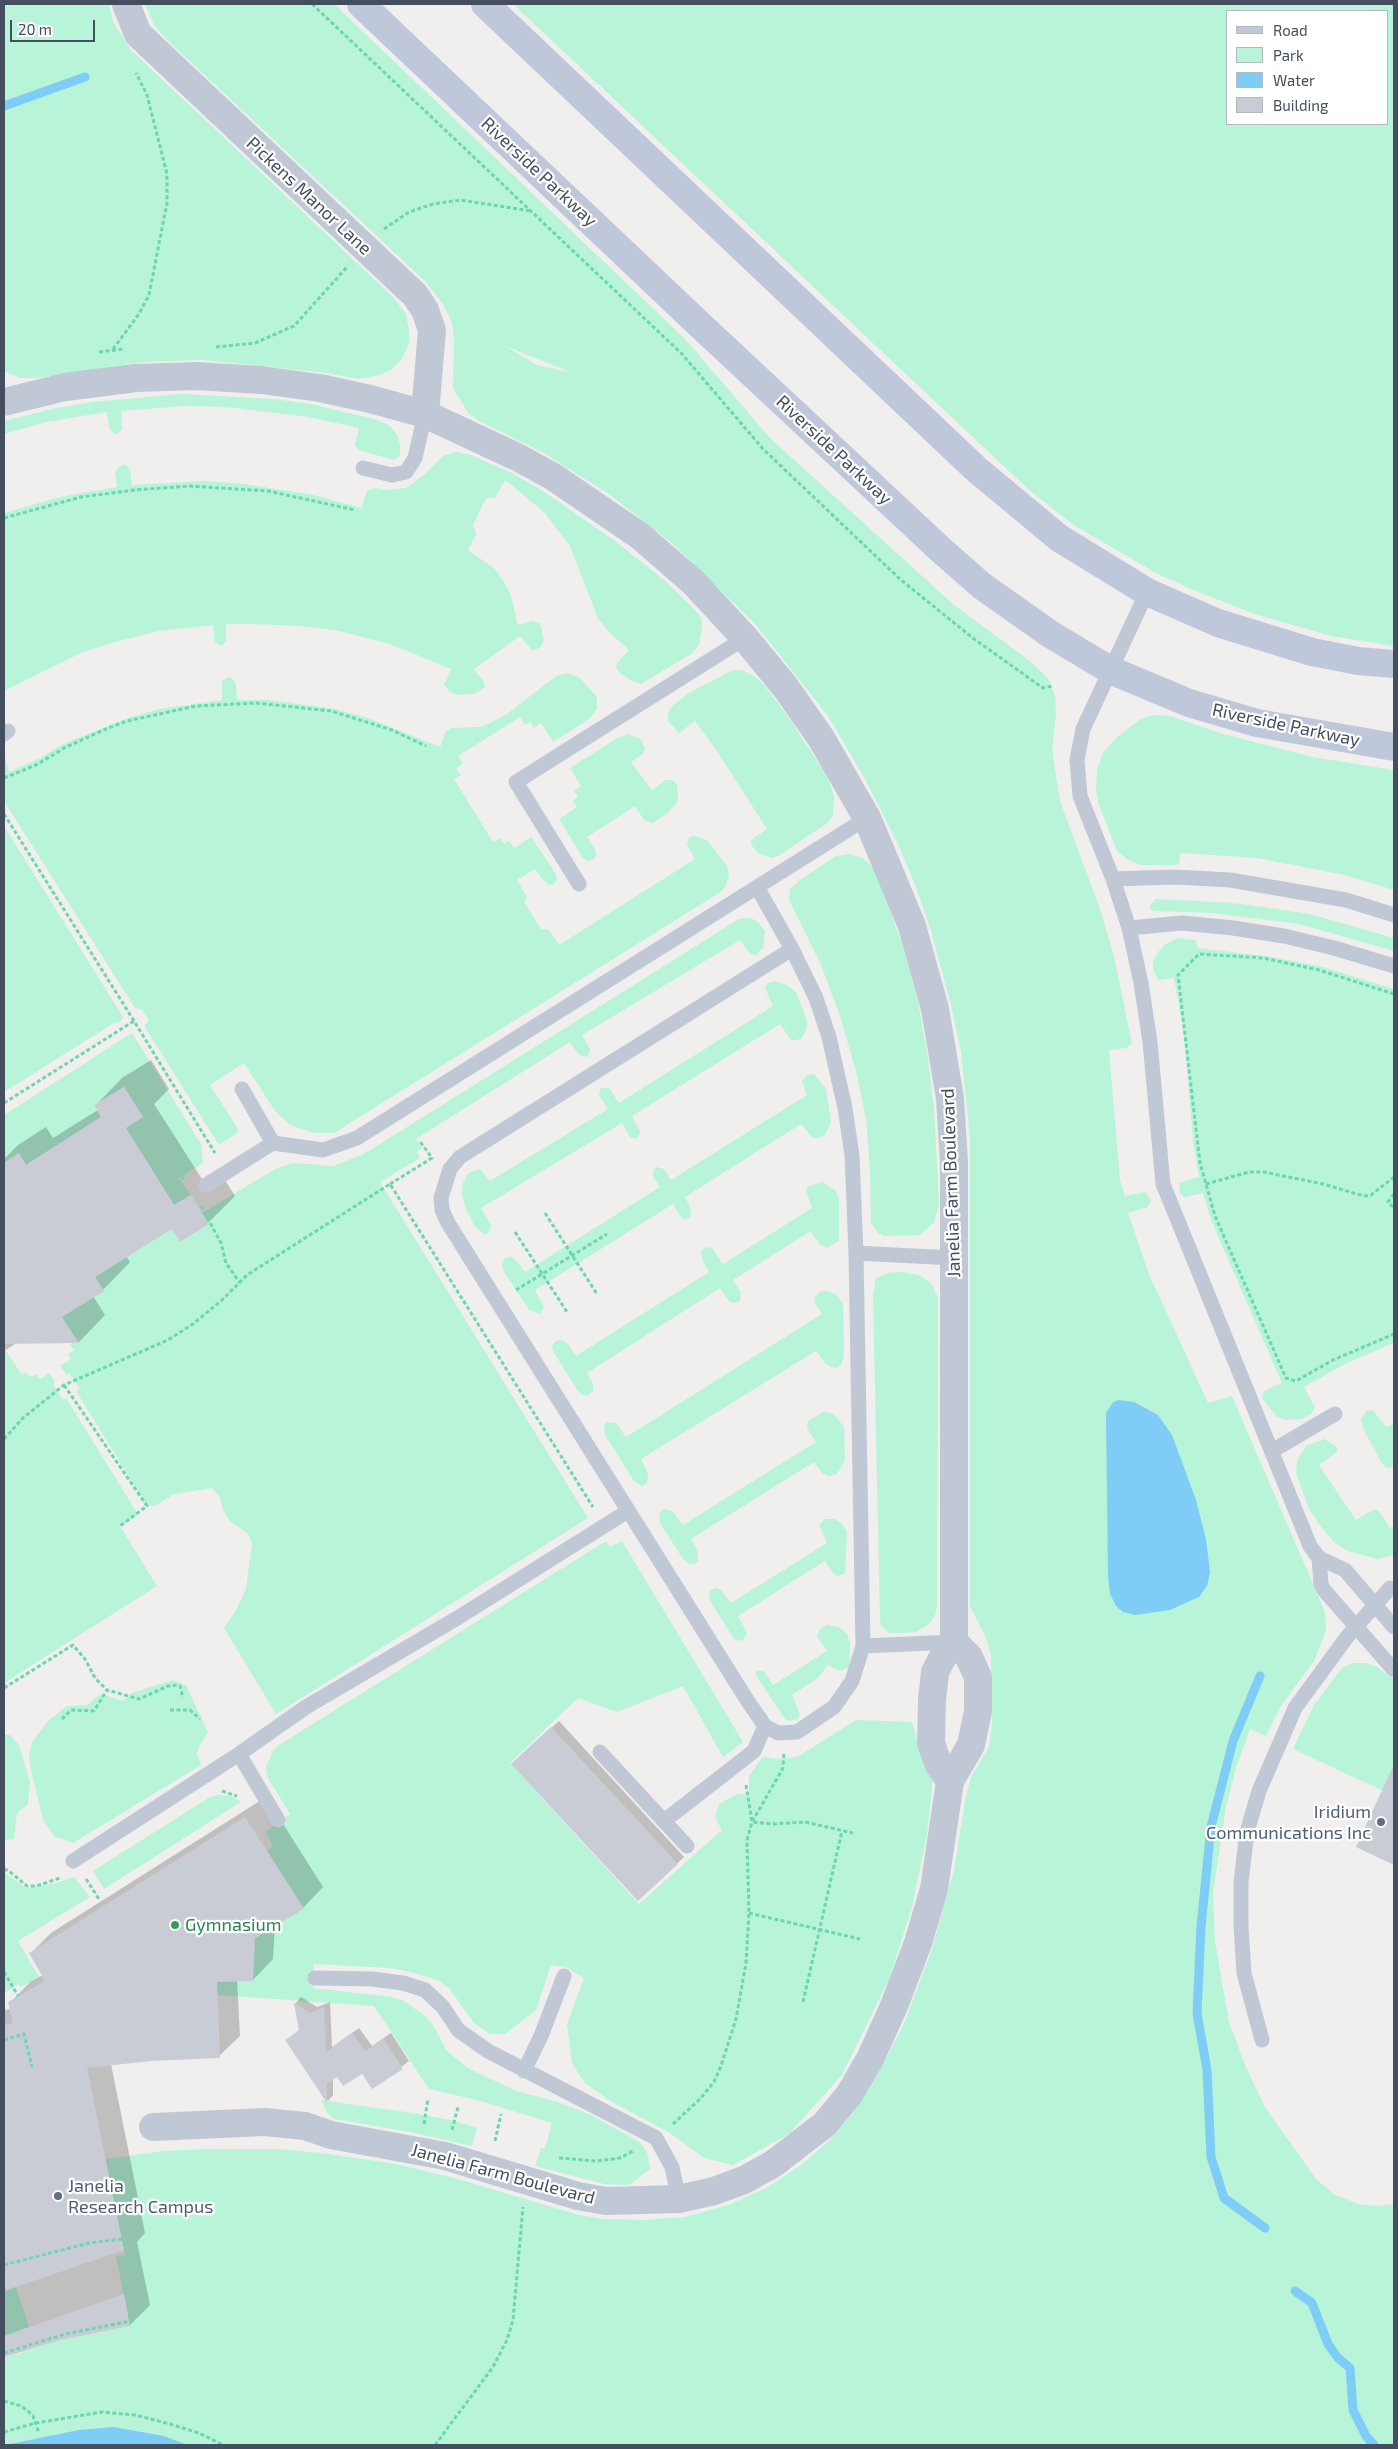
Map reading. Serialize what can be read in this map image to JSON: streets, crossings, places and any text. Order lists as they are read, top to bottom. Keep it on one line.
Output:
{"streets":{"main road":["Riverside Parkway"],"street":["Pickens Manor Lane","Janelia Farm Boulevard"]},"crossings":[["Pickens Manor Lane","Janelia Farm Boulevard"]],"places":["Iridium Communications Inc","Gymnasium","Janelia Research Campus"],"legend":["Road","Park","Water","Building"],"scale_bar":"20 m"}
